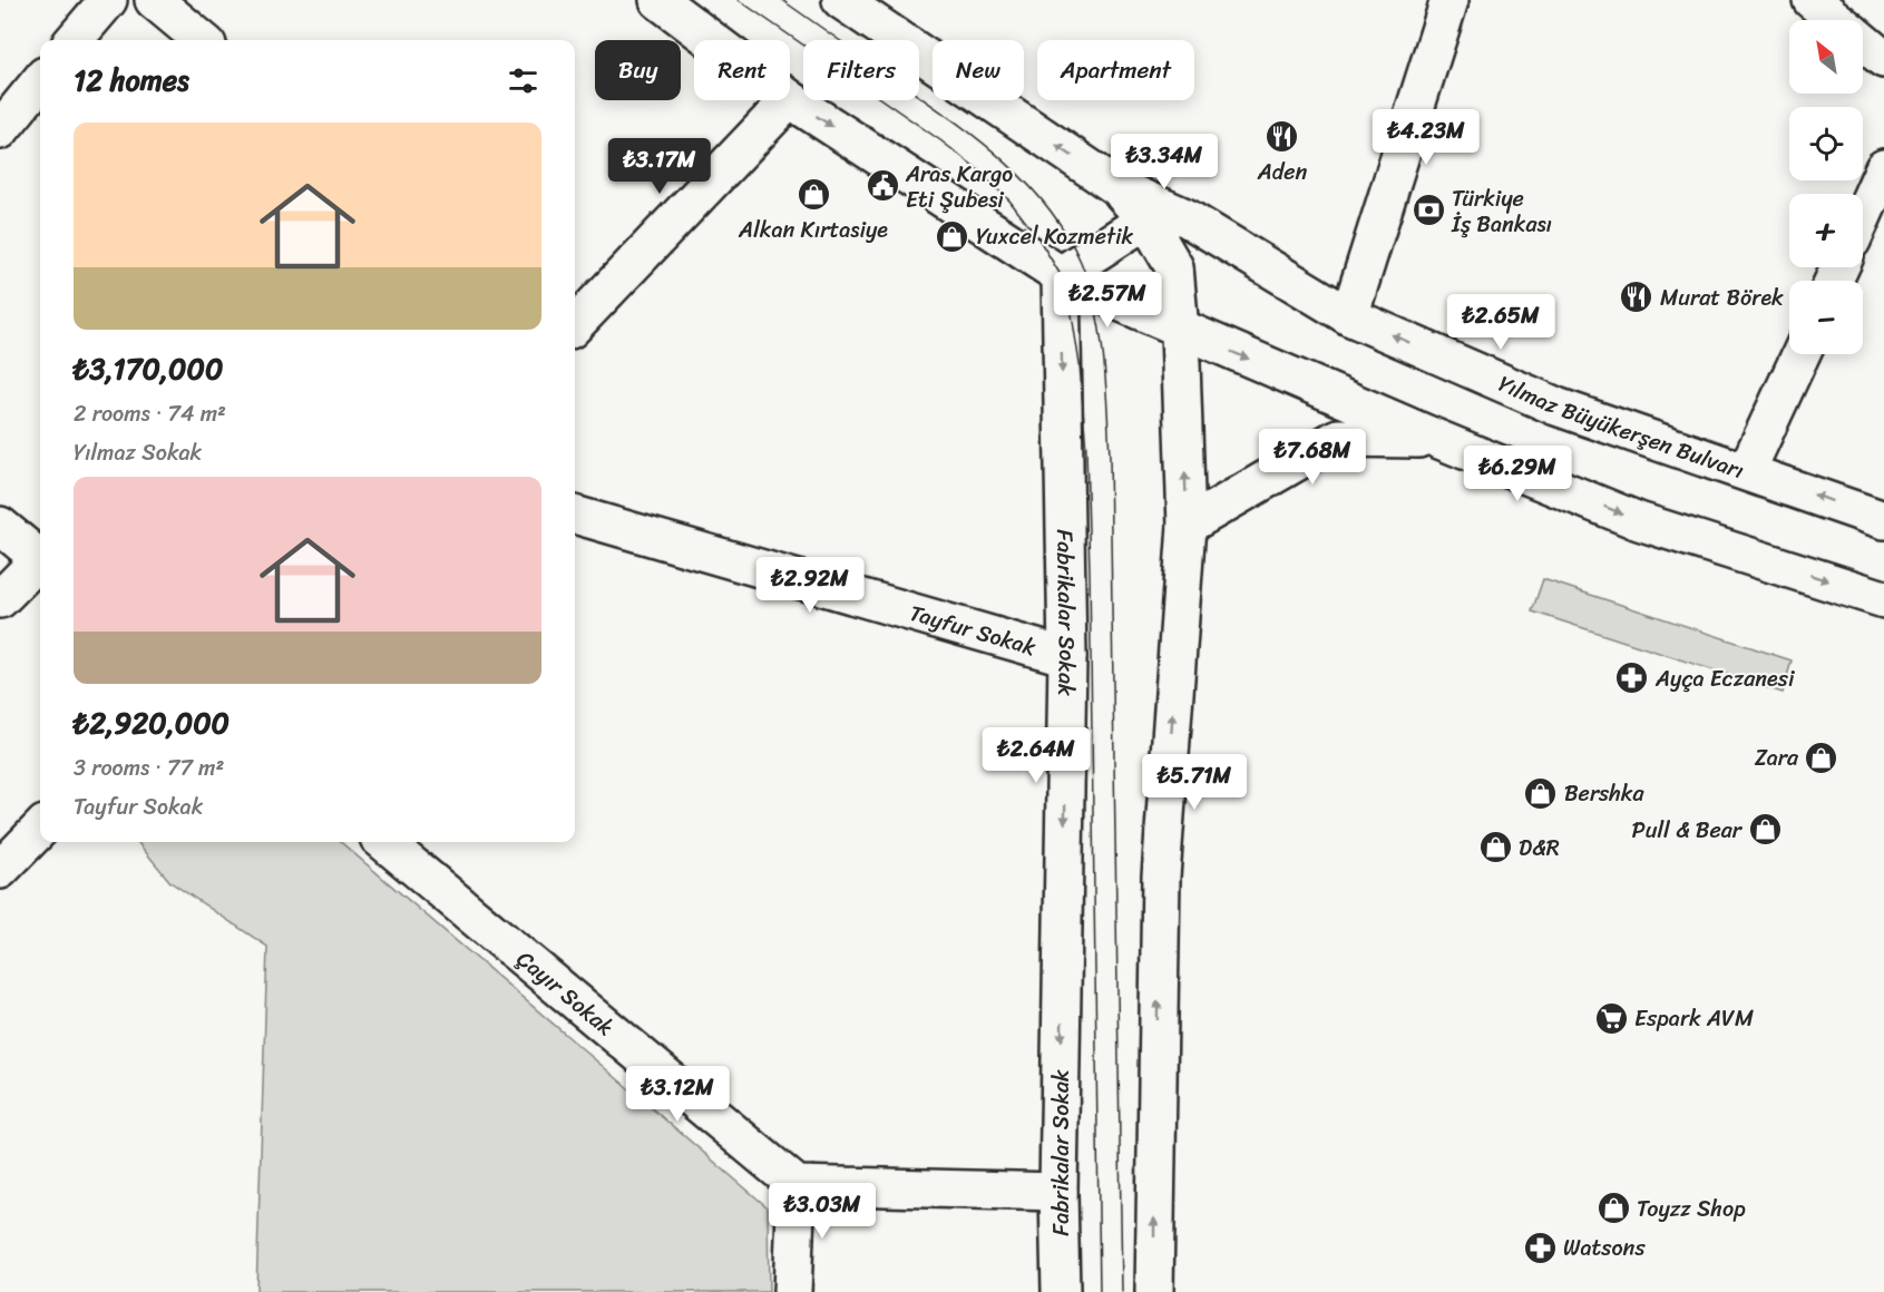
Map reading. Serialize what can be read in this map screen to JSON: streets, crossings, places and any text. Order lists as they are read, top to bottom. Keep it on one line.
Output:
{"streets":{"main road":["Yılmaz Büyükerşen Bulvarı","Fabrikalar Sokak","Tayfur Sokak","Çayır Sokak"]},"crossings":[["Fabrikalar Sokak","Tayfur Sokak"]],"places":{"restaurant":["Aden","Murat Börek"],"public building":["Aras Kargo Eti Şubesi"],"shop":["Alkan Kırtasiye","Yuxcel Kozmetik","Zara","Bershka","Pull & Bear","D&R","Toyzz Shop"],"bank":["Türkiye İş Bankası"],"pharmacy":["Ayça Eczanesi","Watsons"],"supermarket":["Espark AVM"]},"north":"top left","page":{"map_buttons":["+","−"],"chip":["Buy","Rent","Filters","New","Apartment"],"heading":"12 homes","price":["₺4.23M","₺3.34M","₺3.17M","₺2.57M","₺2.65M","₺7.68M","₺6.29M","₺2.92M","₺2.64M","₺5.71M","₺3.12M","₺3.03M"],"list":[{"name":"₺3,170,000","note":"2 rooms · 74 m² · Yılmaz Sokak"},{"name":"₺2,920,000","note":"3 rooms · 77 m² · Tayfur Sokak"}]}}
